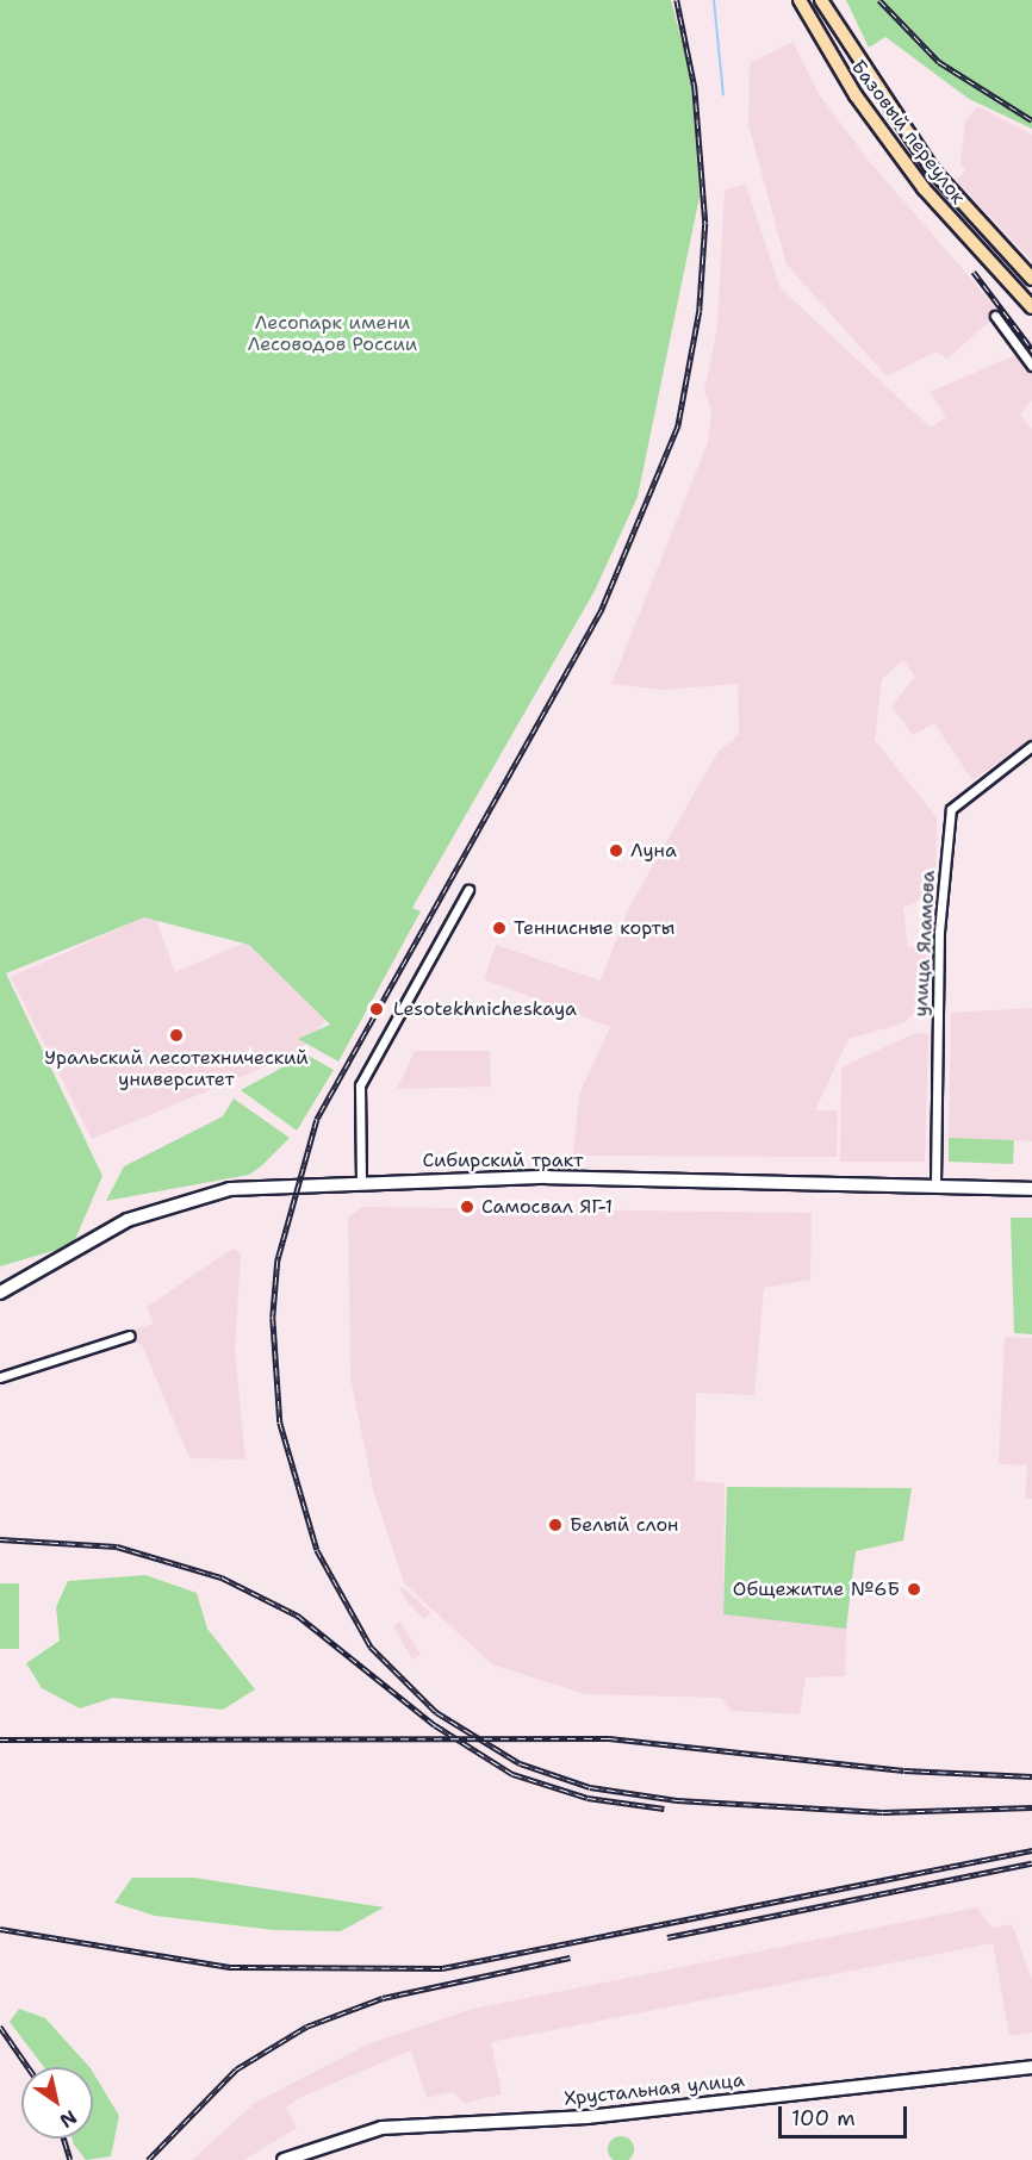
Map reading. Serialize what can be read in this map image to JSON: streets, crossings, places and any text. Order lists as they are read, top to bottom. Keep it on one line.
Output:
{"streets":{"main road":["Базовый переулок","Сибирский тракт","Хрустальная улица"],"street":["улица Яламова"]},"crossings":[["улица Яламова","Сибирский тракт"]],"parks":["Лесопарк имени Лесоводов России"],"places":["Луна","Теннисные корты","Lesotekhnicheskaya","Уральский лесотехнический университет","Самосвал ЯГ-1","Белый слон","Общежитие №6Б"],"scale_bar":"100 m","north":"bottom right"}
